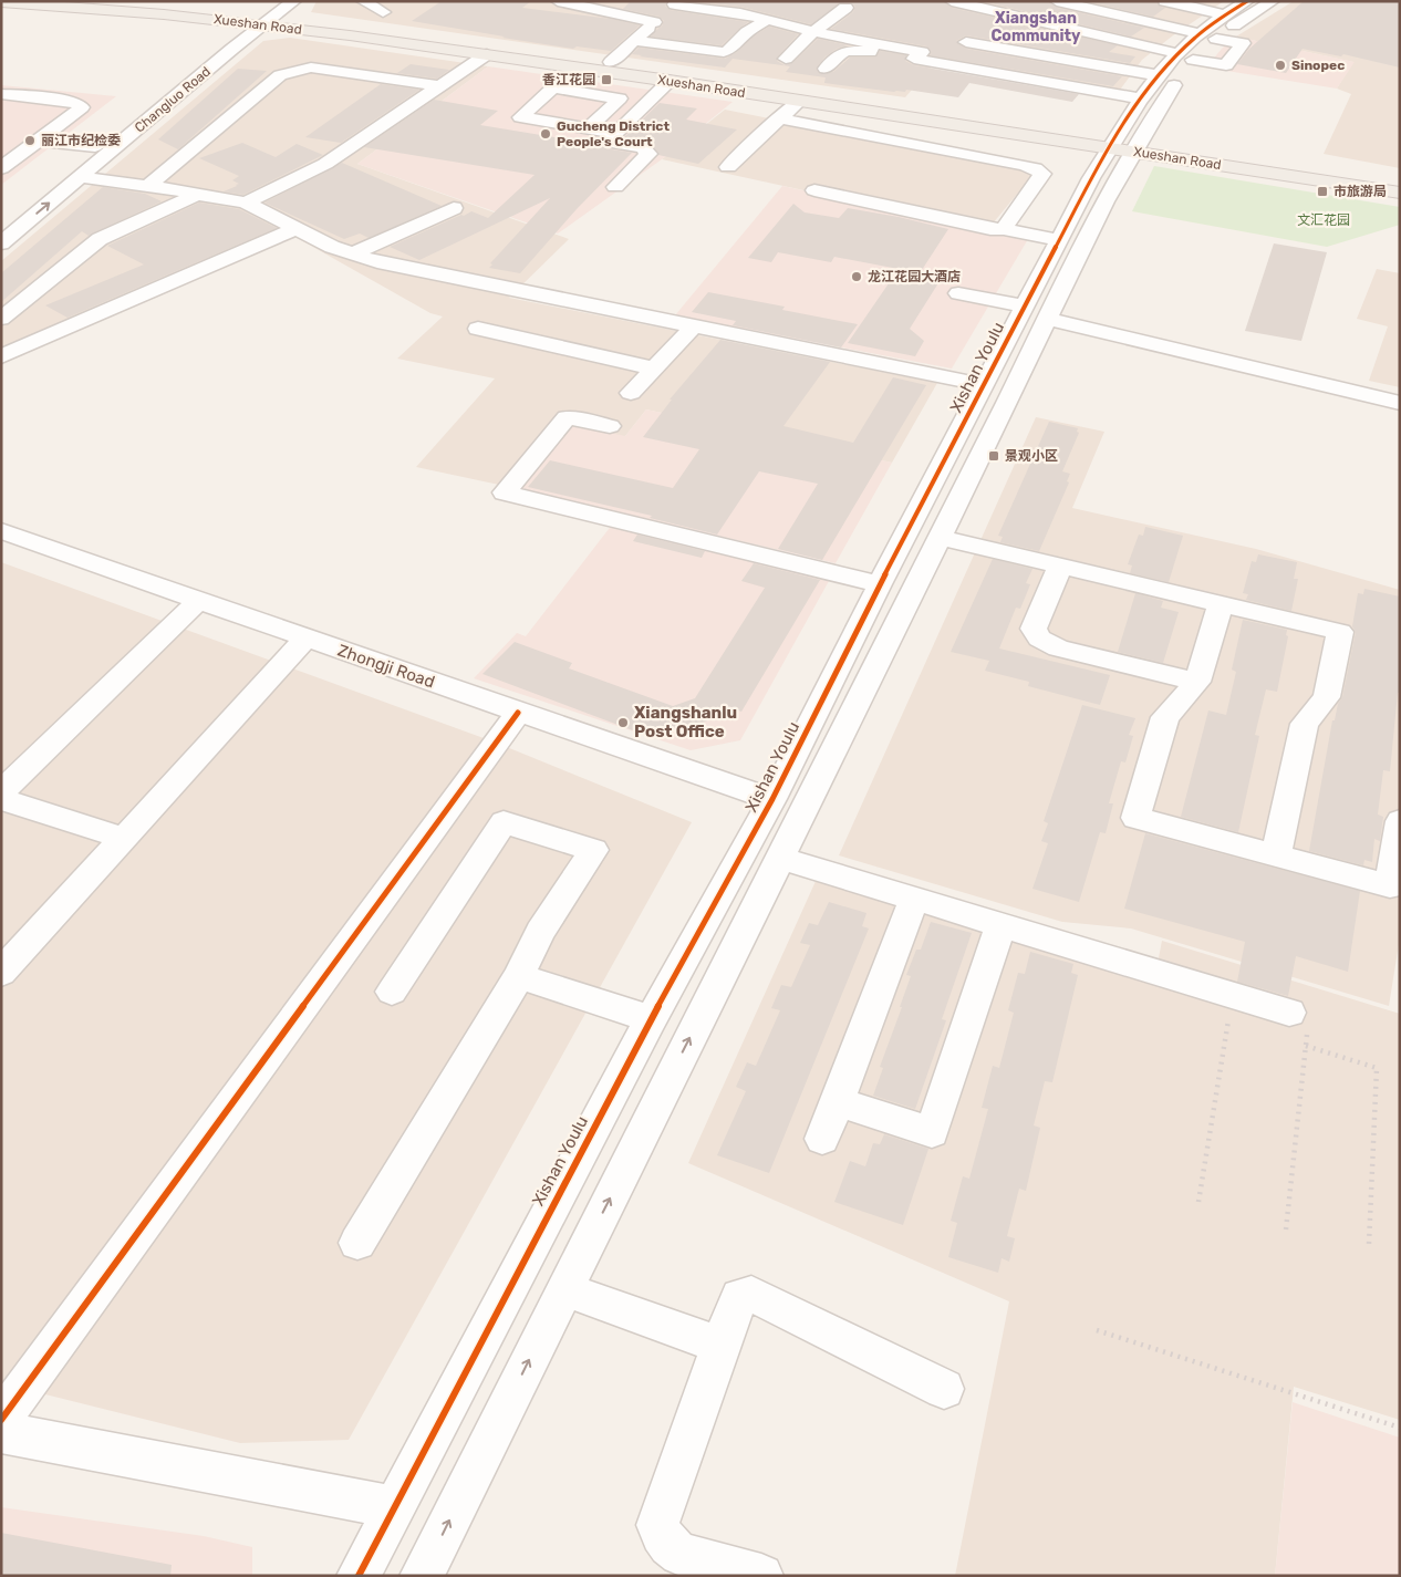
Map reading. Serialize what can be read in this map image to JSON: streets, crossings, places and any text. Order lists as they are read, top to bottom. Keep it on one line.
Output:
{"streets":{"main road":["Xueshan Road"],"street":["Changluo Road","Xishan Youlu","Zhongji Road"]},"crossings":[["Xueshan Road","Changluo Road"],["Xueshan Road","Xishan Youlu"],["Xishan Youlu","Zhongji Road"]],"districts":["Xiangshan Community"],"parks":["文汇花园"],"places":{"other":["Sinopec","Gucheng District People's Court","丽江市纪检委","龙江花园大酒店","Xiangshanlu Post Office"],"transit":["香江花园","市旅游局","景观小区"]}}
